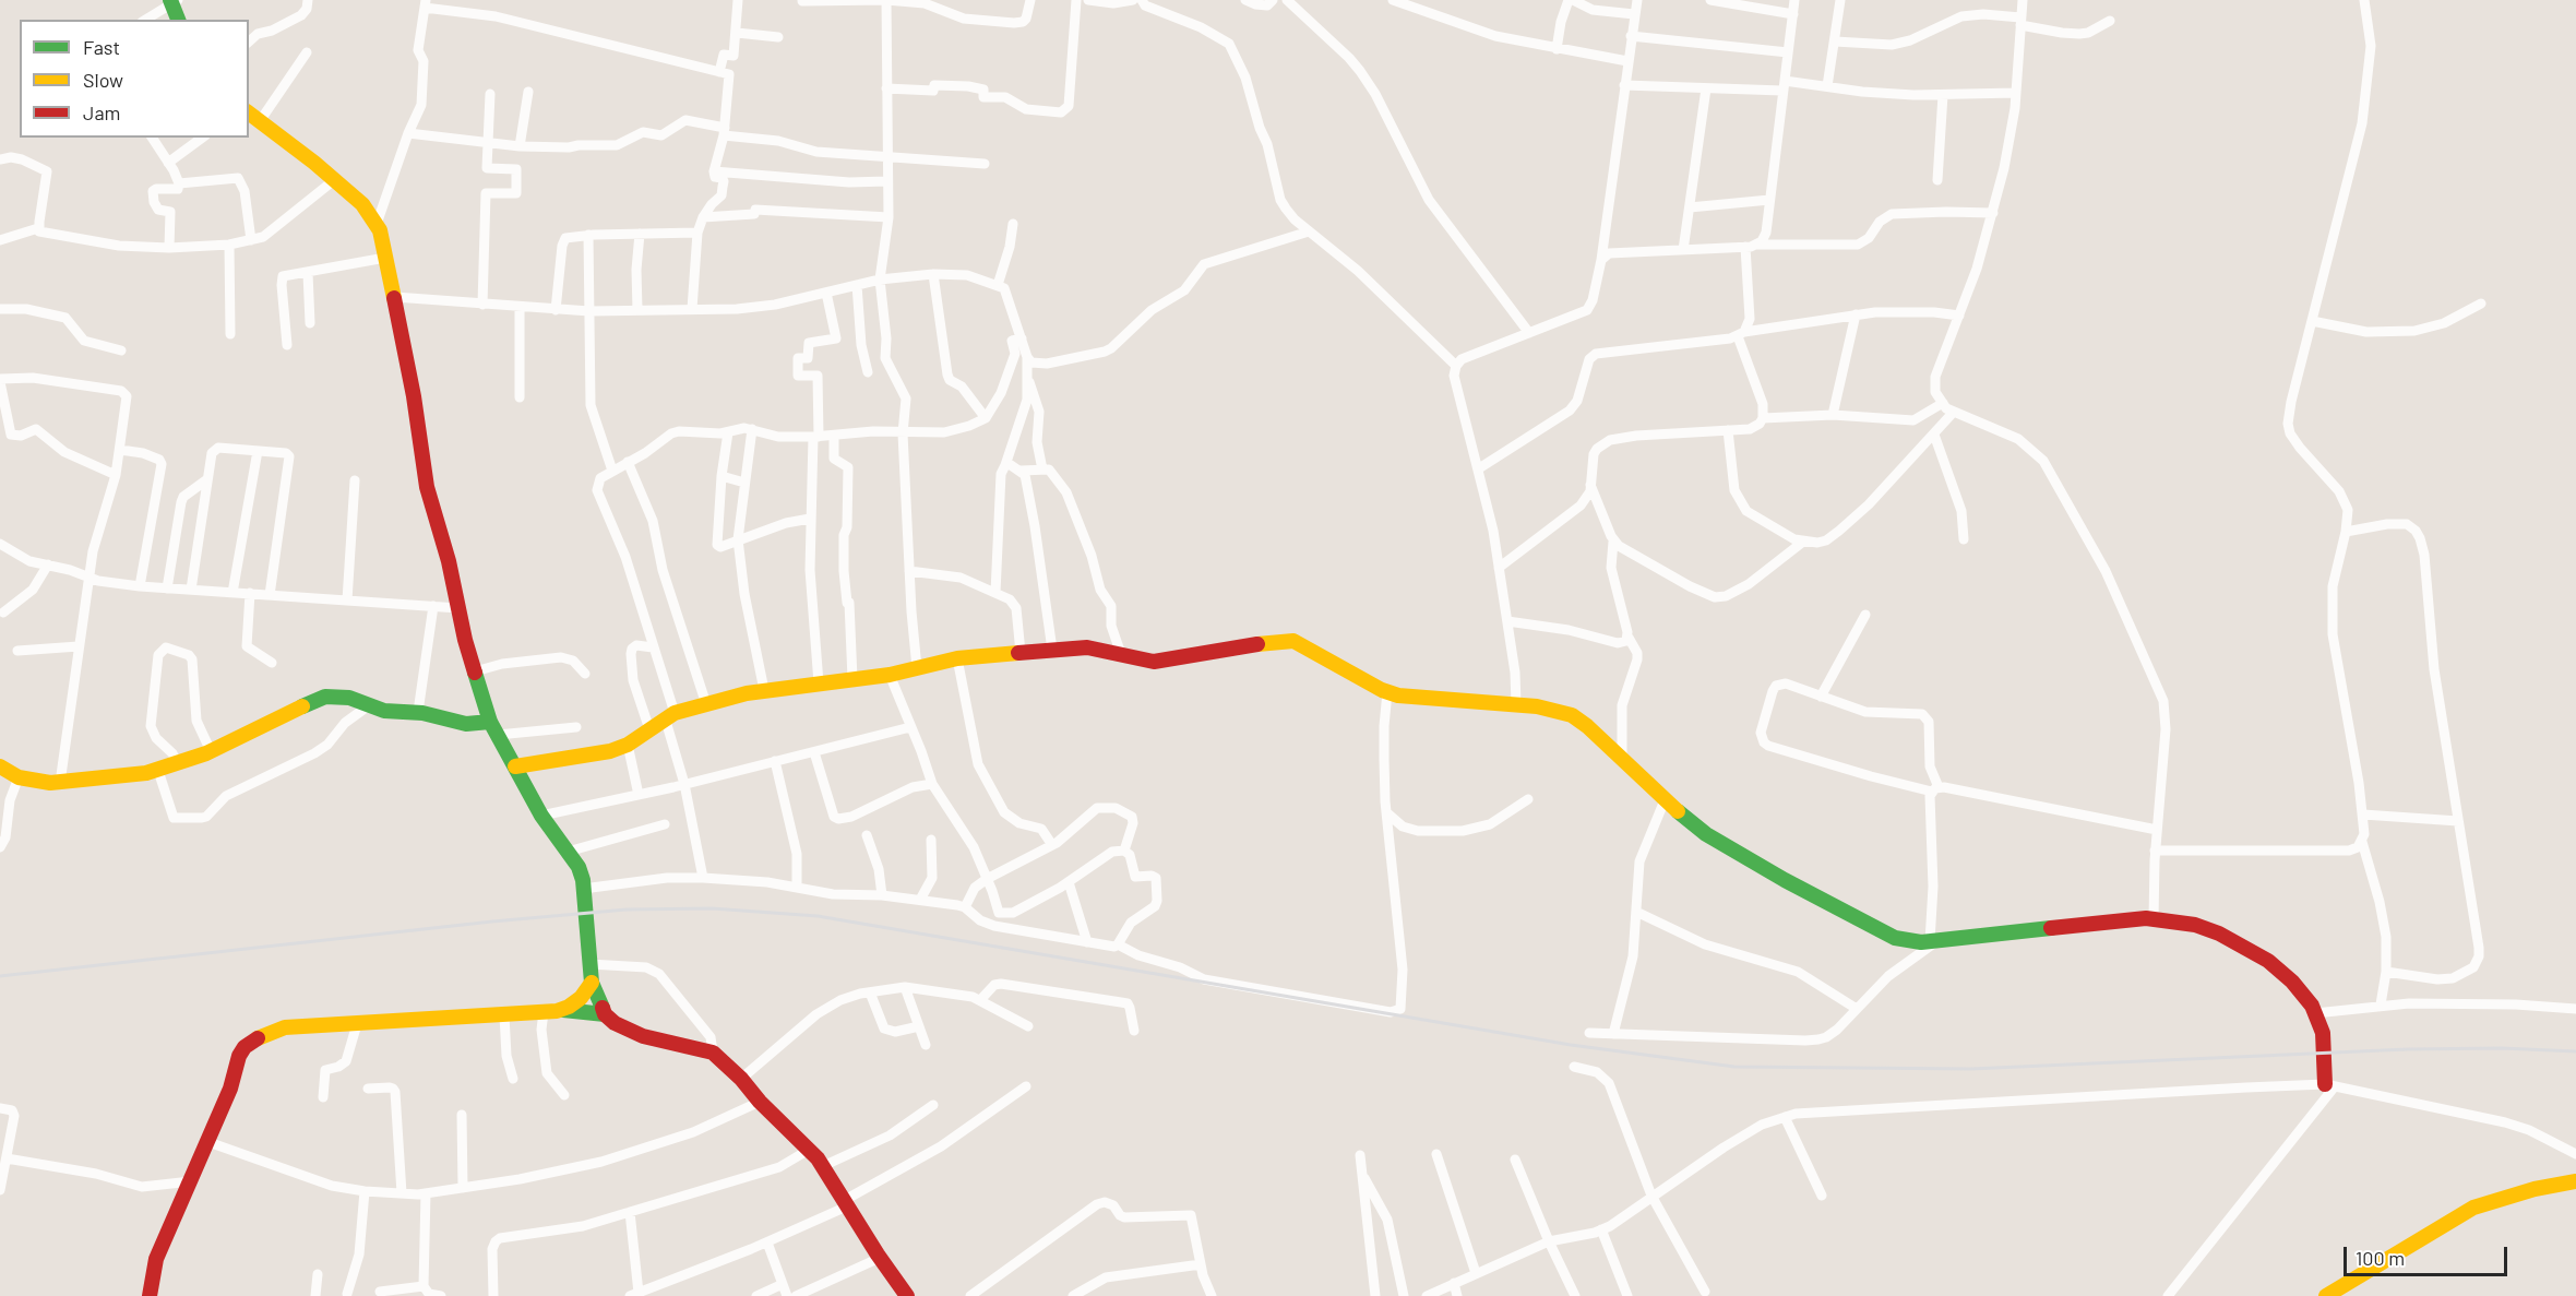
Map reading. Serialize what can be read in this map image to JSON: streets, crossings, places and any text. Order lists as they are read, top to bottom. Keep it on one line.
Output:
{"legend":["Fast","Slow","Jam"],"scale_bar":"100 m"}
